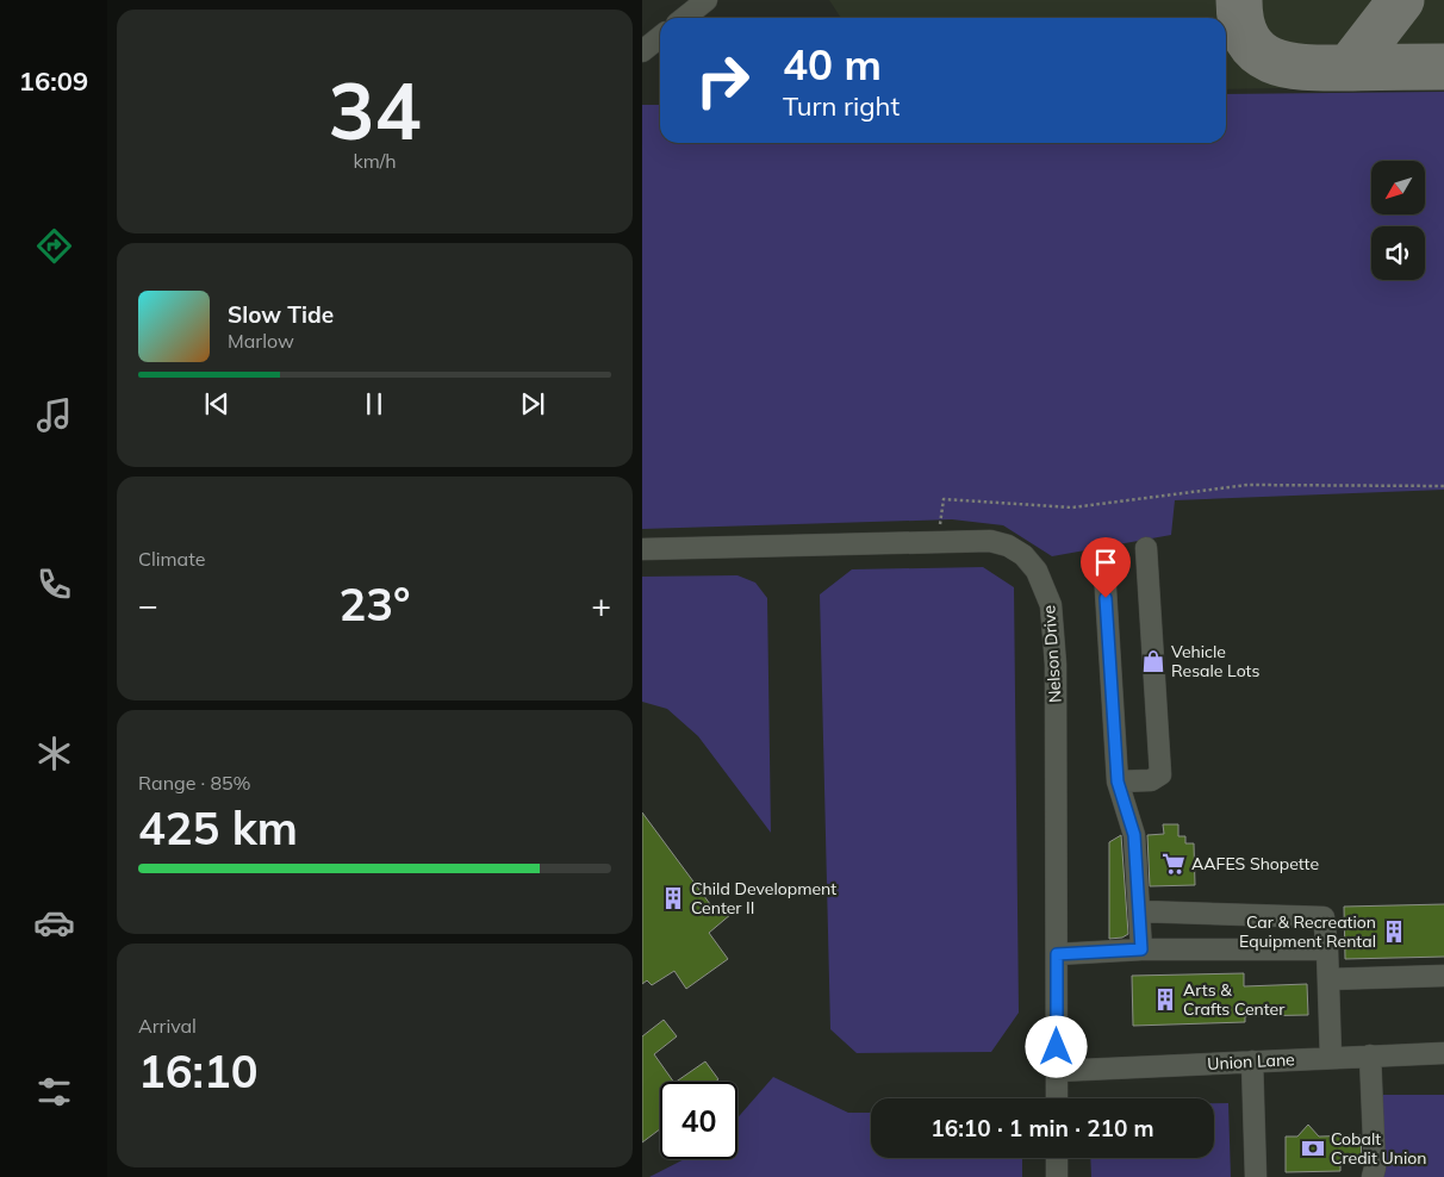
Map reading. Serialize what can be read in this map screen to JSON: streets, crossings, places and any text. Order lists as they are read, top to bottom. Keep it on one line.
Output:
{"streets":{"street":["Nelson Drive","Union Lane"]},"crossings":[["Nelson Drive","Union Lane"]],"places":{"shop":["Vehicle Resale Lots"],"supermarket":["AAFES Shopette"],"building":["Child Development Center II","Car & Recreation Equipment Rental","Arts & Crafts Center"],"bank":["Cobalt Credit Union"]},"north":"bottom left","page":{"tabs":"16:09","tile":[["34","km/h"],"Climate",["Range · 85%","425 km"],["Arrival","16:10"]],"turn":["40 m","Turn right"],"song":["Slow Tide","Marlow"],"heat":["−","23°","+"],"limit":"40","trip":"16:10 · 1 min · 210 m"}}
